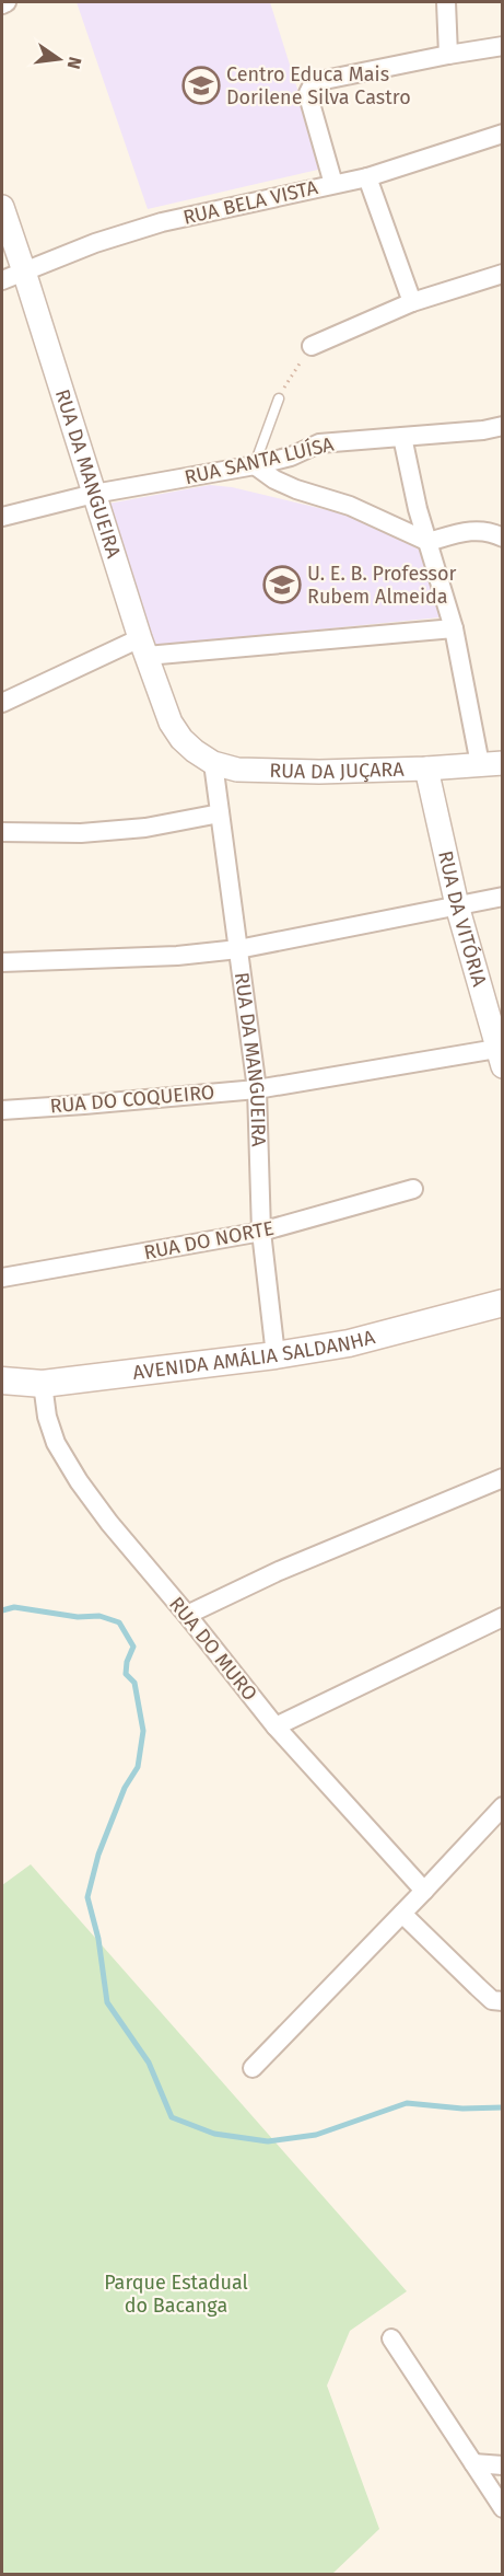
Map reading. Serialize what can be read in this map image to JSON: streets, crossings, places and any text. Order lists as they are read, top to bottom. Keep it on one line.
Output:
{"streets":{"main road":["AVENIDA AMÁLIA SALDANHA"],"street":["RUA BELA VISTA","RUA SANTA LUÍSA","RUA DA MANGUEIRA","RUA DA JUÇARA","RUA DA VITÓRIA","RUA DO COQUEIRO","RUA DO NORTE","RUA DO MURO"]},"crossings":[["RUA BELA VISTA","RUA DA MANGUEIRA"],["RUA SANTA LUÍSA","RUA DA MANGUEIRA"],["RUA DA MANGUEIRA","RUA DA JUÇARA"],["RUA DA MANGUEIRA","RUA DO COQUEIRO"],["RUA DA MANGUEIRA","RUA DO NORTE"],["RUA DA MANGUEIRA","AVENIDA AMÁLIA SALDANHA"],["RUA DA JUÇARA","RUA DA VITÓRIA"],["RUA DA VITÓRIA","RUA DO COQUEIRO"],["AVENIDA AMÁLIA SALDANHA","RUA DO MURO"]],"parks":["Parque Estadual do Bacanga"],"places":{"school or university":["Centro Educa Mais Dorilene Silva Castro","U. E. B. Professor Rubem Almeida"]},"north":"right"}
